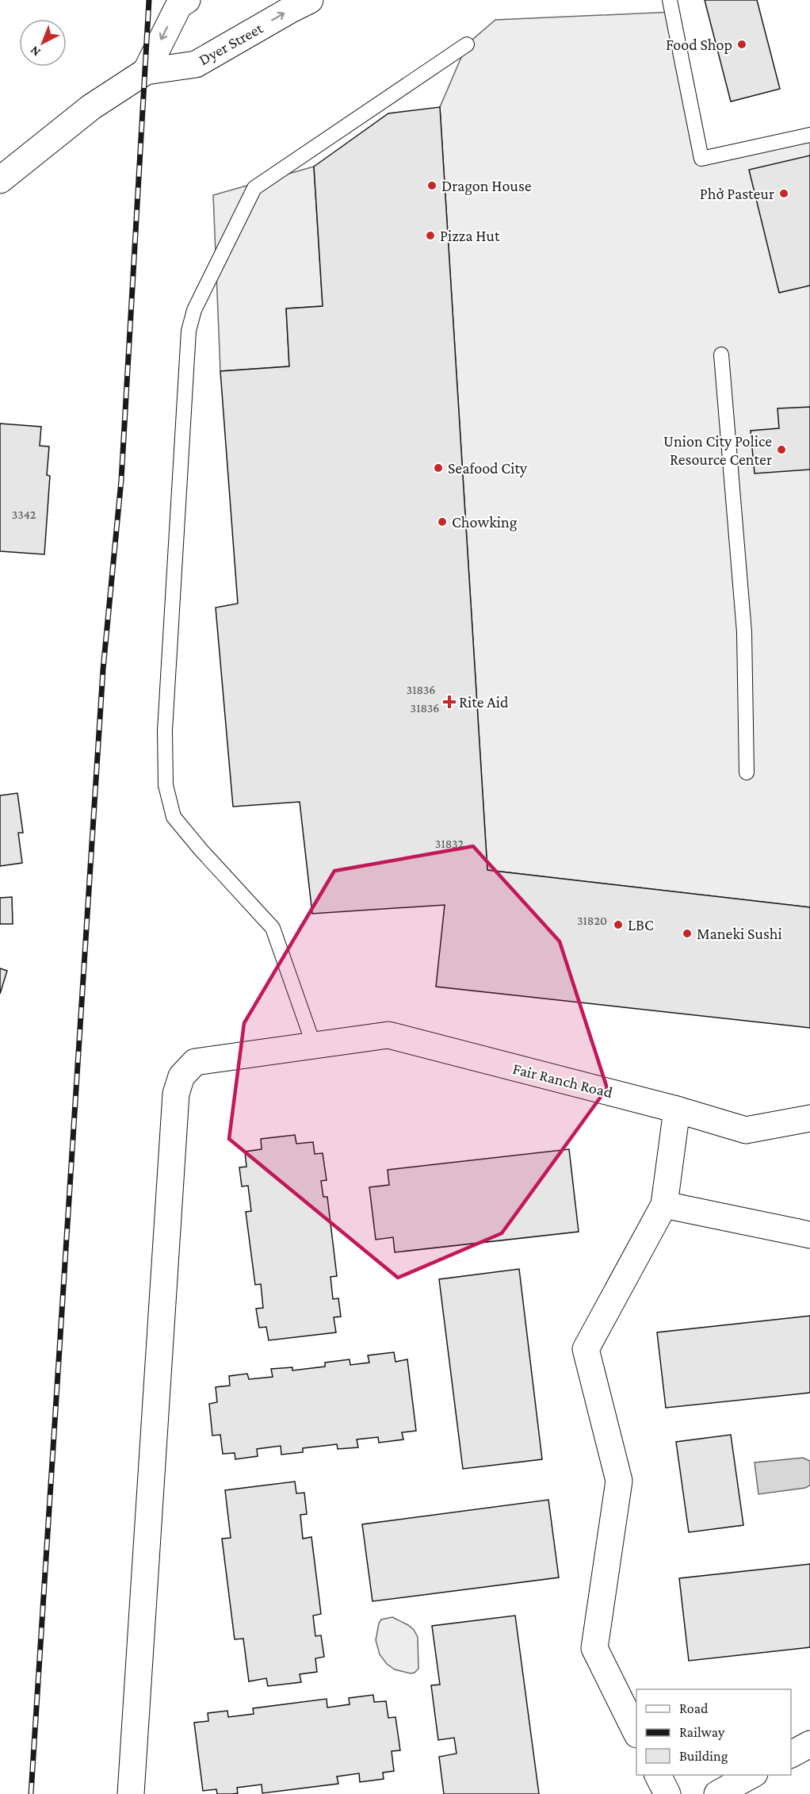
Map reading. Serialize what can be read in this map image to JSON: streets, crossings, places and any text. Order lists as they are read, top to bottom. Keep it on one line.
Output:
{"streets":{"street":["Dyer Street","Fair Ranch Road"]},"one_way":["Dyer Street"],"places":{"other":["Food Shop","Dragon House","Phở Pasteur","Pizza Hut","Union City Police Resource Center","Seafood City","Chowking","LBC","Maneki Sushi"],"health":["Rite Aid"]},"house_numbers":["3342","31836","31836","31832","31820"],"legend":["Road","Railway","Building"],"north":"bottom left"}
